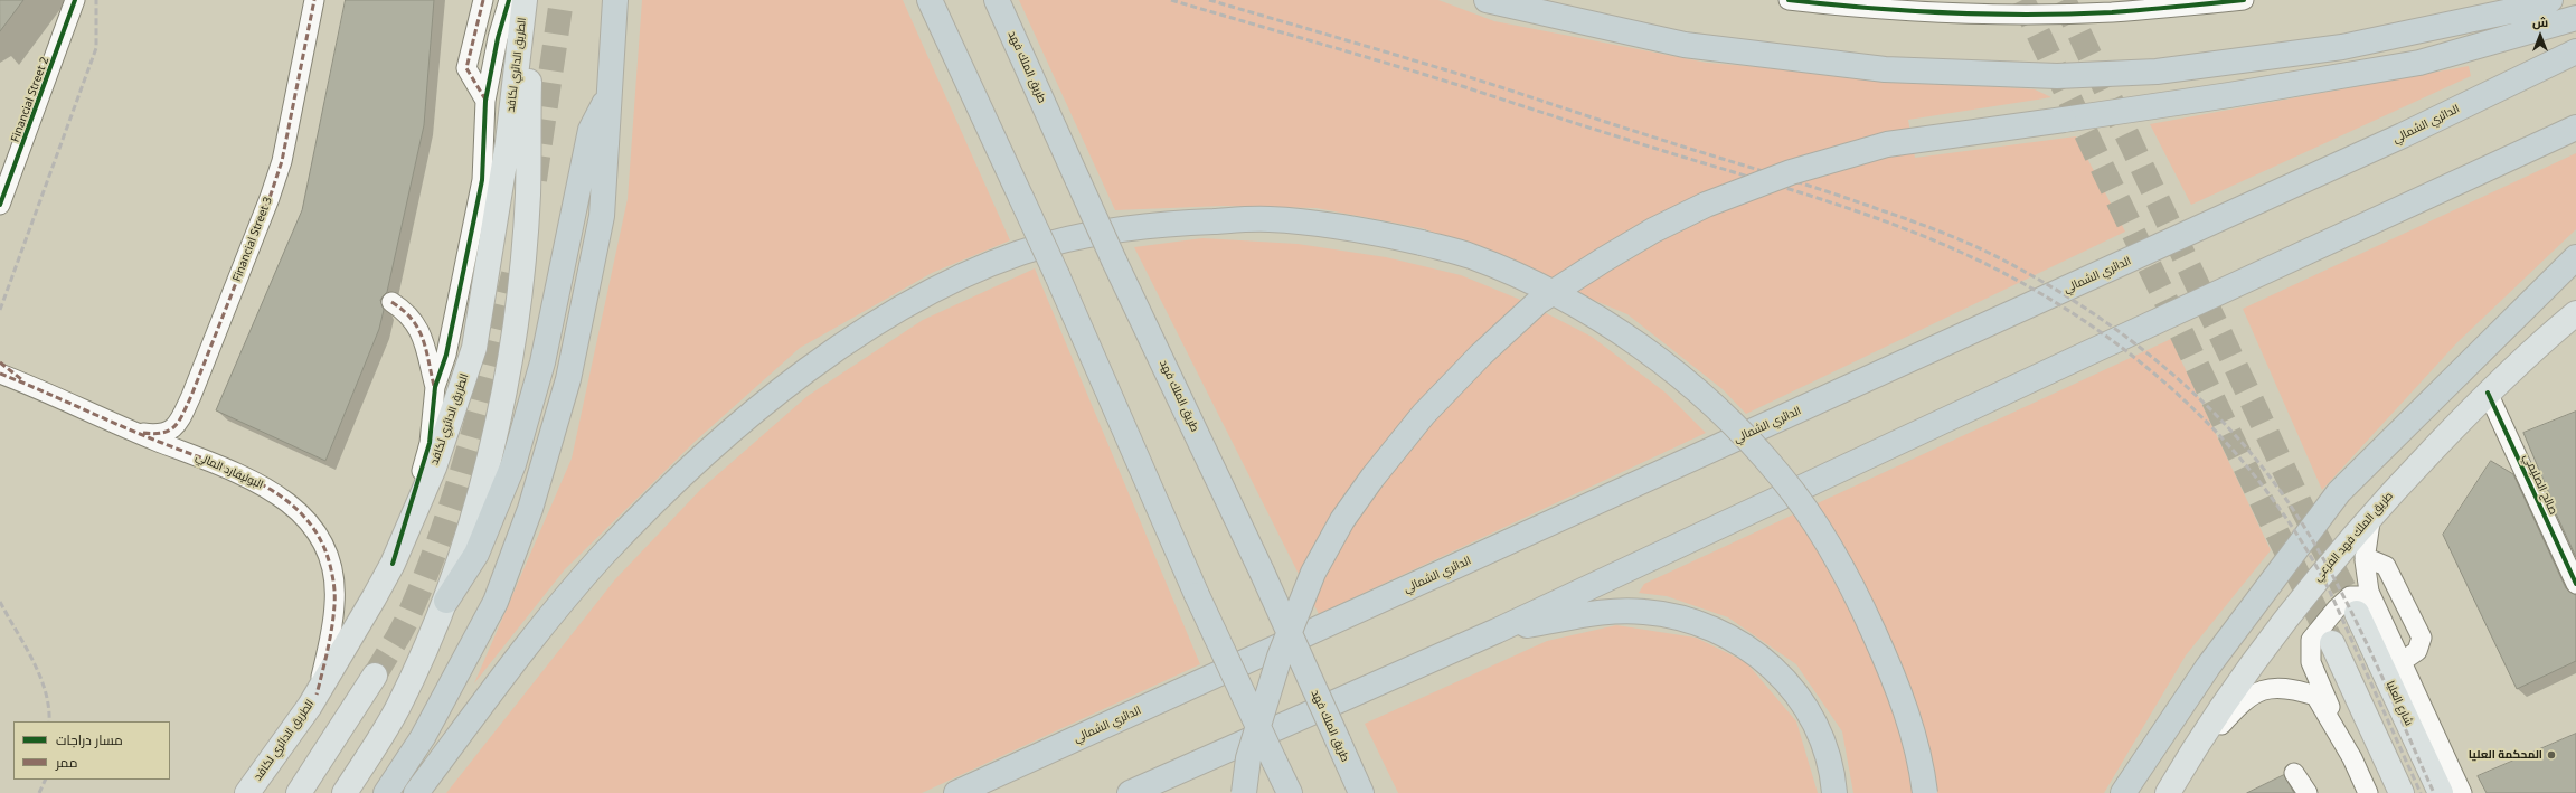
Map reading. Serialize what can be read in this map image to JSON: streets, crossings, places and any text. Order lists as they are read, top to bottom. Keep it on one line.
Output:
{"streets":{"highway":["طريق الملك فهد","الدائري الشمالي"],"main road":["الطريق الدائري لكافد","طريق الملك فهد الفرعي","شارع العليا"],"street":["Financial Street 2","Financial Street 3","البوليفارد المالي","صالح الصليمي"]},"crossings":[["الطريق الدائري لكافد","البوليفارد المالي"],["Financial Street 3","البوليفارد المالي"],["صالح الصليمي","طريق الملك فهد الفرعي"]],"places":["المحكمة العليا"],"legend":["مسار دراجات","ممر"],"north":"top"}
